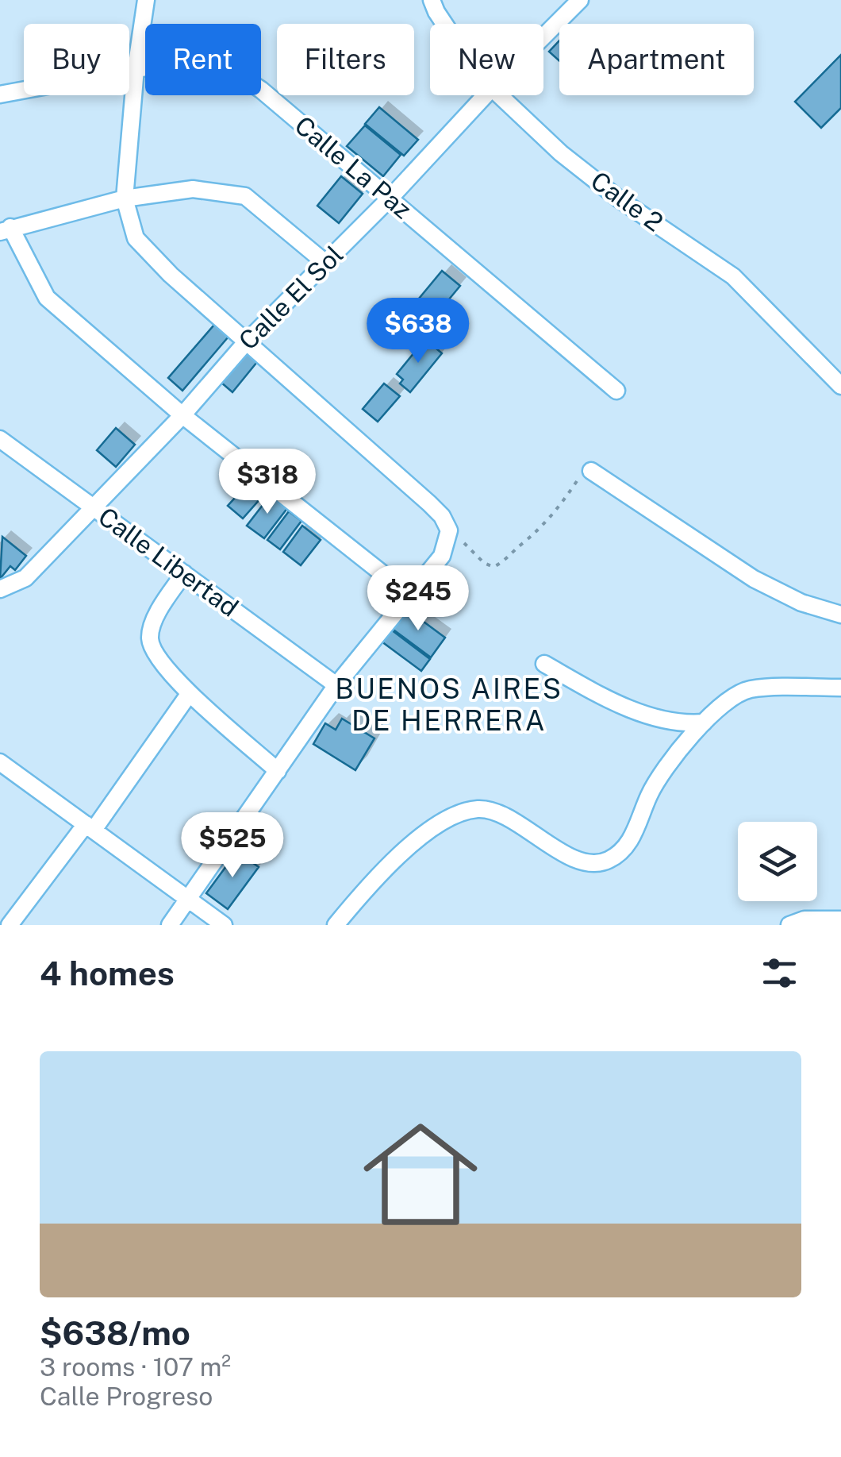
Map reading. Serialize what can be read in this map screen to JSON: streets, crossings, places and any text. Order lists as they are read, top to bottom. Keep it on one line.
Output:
{"streets":{"street":["Calle La Paz","Calle 2","Calle El Sol","Calle Libertad"]},"crossings":[["Calle La Paz","Calle El Sol"],["Calle El Sol","Calle Libertad"]],"districts":["BUENOS AIRES DE HERRERA"],"page":{"chip":["Buy","Rent","Filters","New","Apartment"],"price":["$638","$318","$245","$525"],"heading":"4 homes","list":[{"name":"$638/mo","note":"3 rooms · 107 m² · Calle Progreso"}]}}
